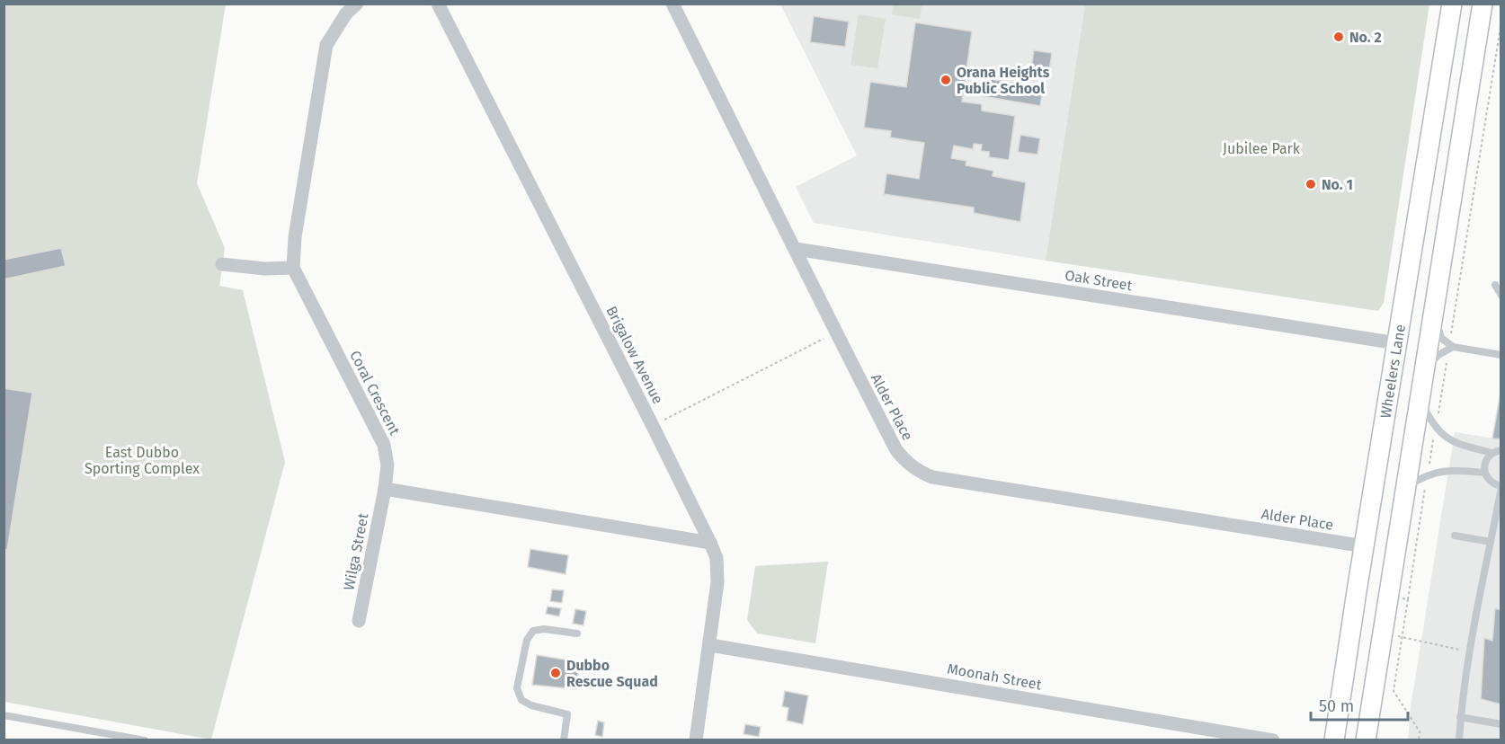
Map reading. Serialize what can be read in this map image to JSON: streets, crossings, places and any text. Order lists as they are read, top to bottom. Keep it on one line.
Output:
{"streets":{"main road":["Wheelers Lane"],"street":["Oak Street","Brigalow Avenue","Coral Crescent","Alder Place","Wilga Street","Moonah Street"]},"crossings":[["Oak Street","Wheelers Lane"],["Oak Street","Alder Place"],["Brigalow Avenue","Moonah Street"],["Wheelers Lane","Alder Place"],["Coral Crescent","Wilga Street"]],"parks":["Jubilee Park","East Dubbo Sporting Complex"],"places":["No. 2","Orana Heights Public School","No. 1","Dubbo Rescue Squad"],"scale_bar":"50 m"}
